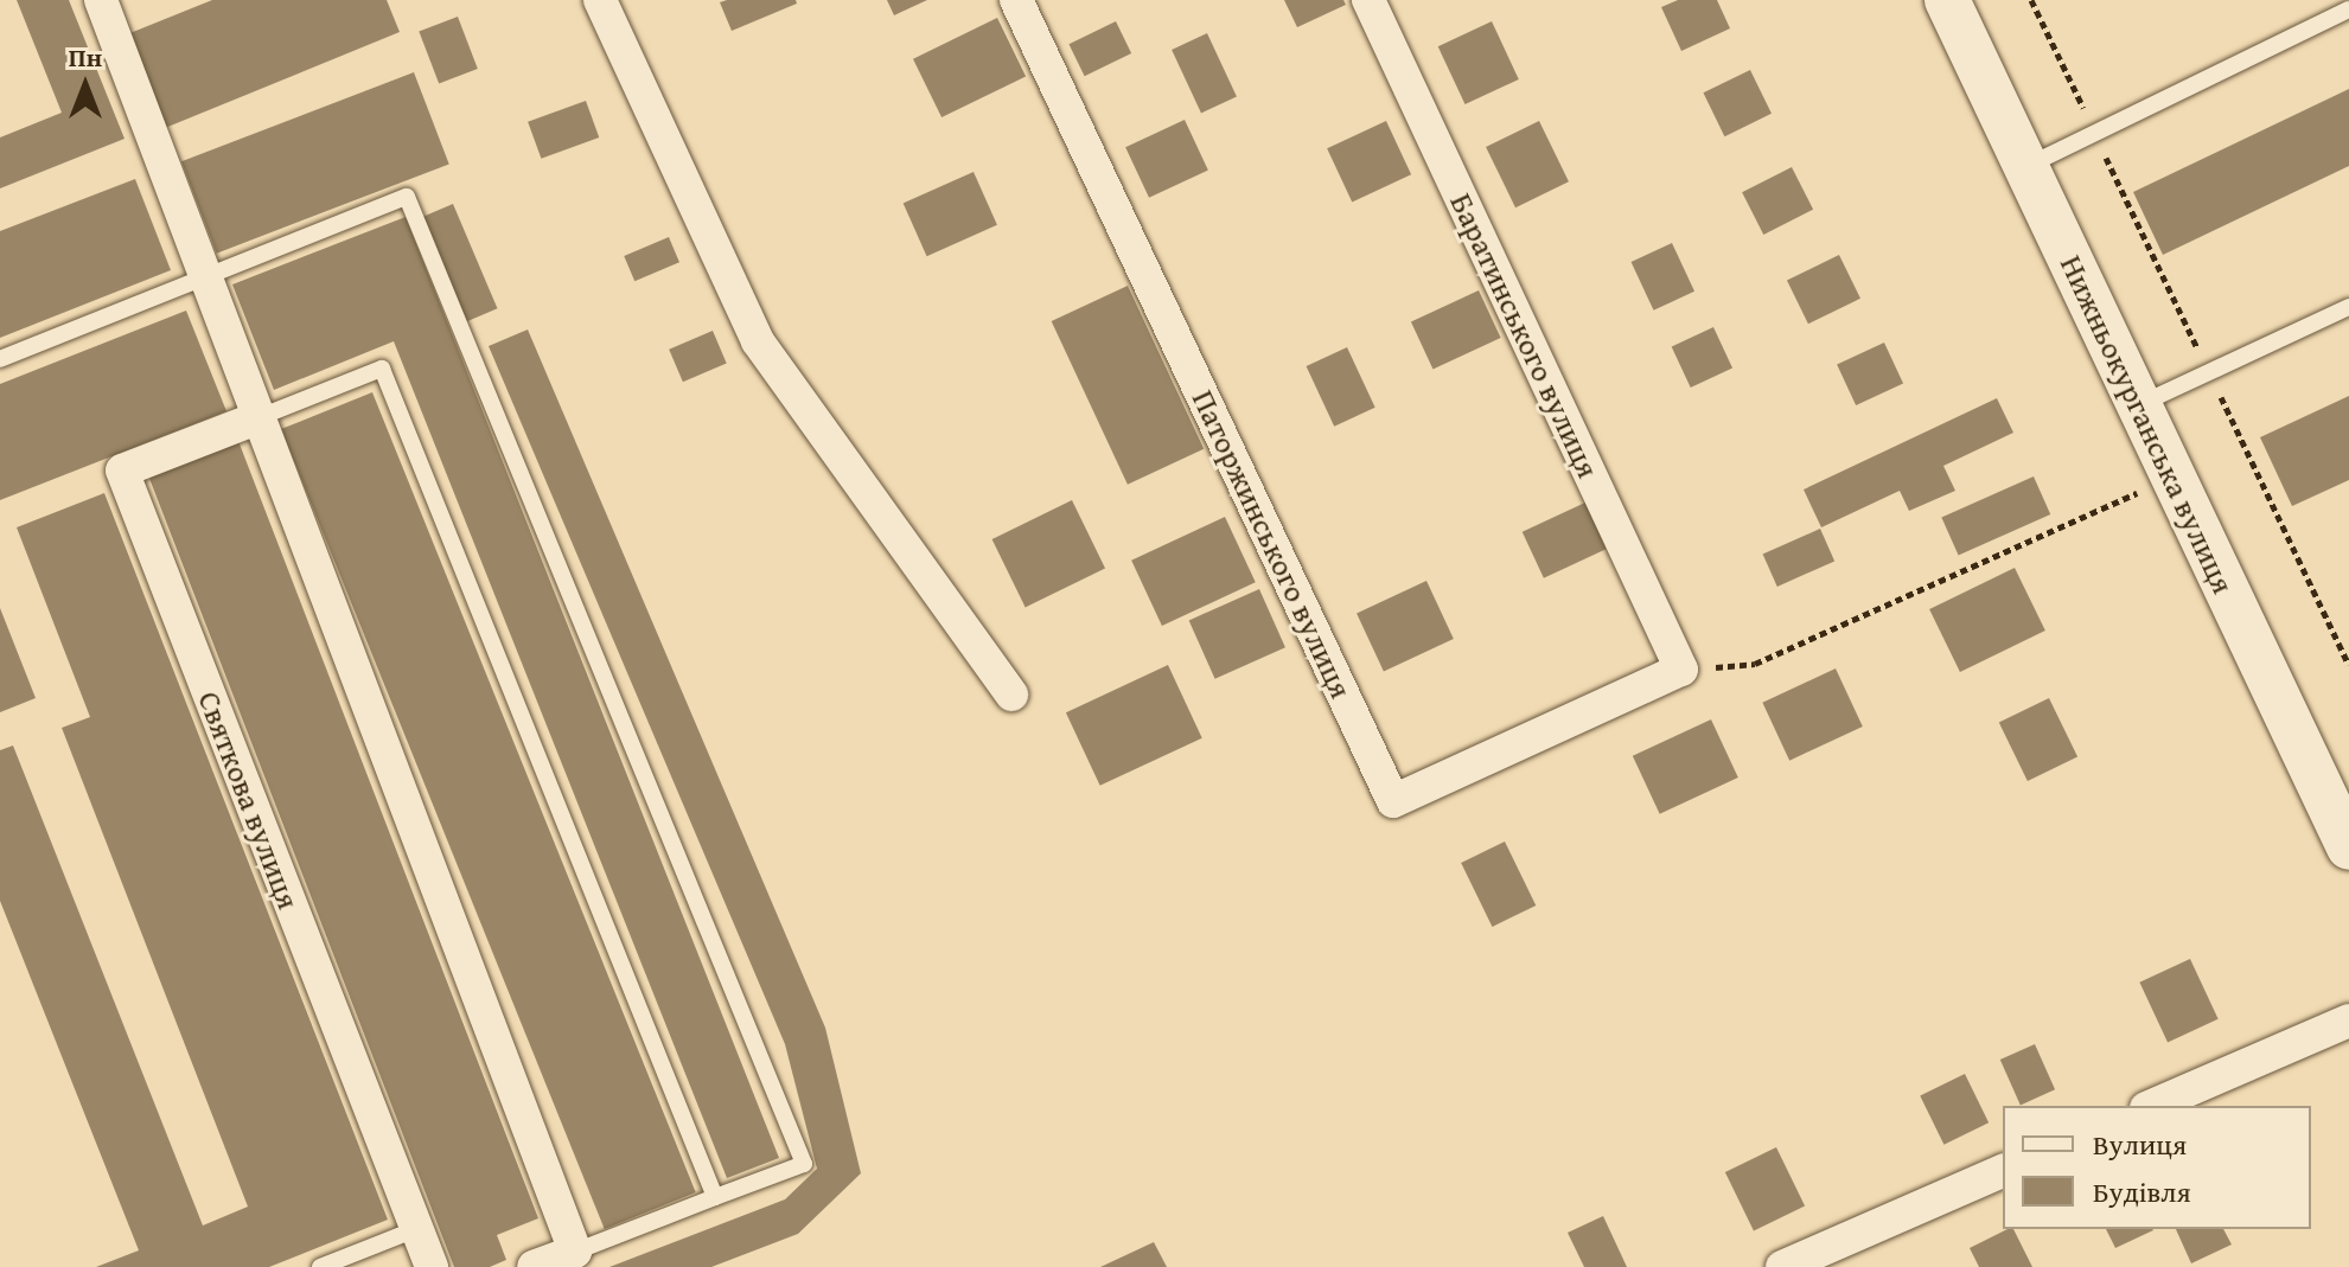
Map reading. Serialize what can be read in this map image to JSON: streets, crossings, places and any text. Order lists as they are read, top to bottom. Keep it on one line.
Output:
{"streets":{"main road":["Нижньокурганська вулиця"],"street":["Баратинського вулиця","Паторжинського вулиця","Святкова вулиця"]},"crossings":[["Баратинського вулиця","Паторжинського вулиця"]],"legend":["Вулиця","Будівля"],"north":"top"}
